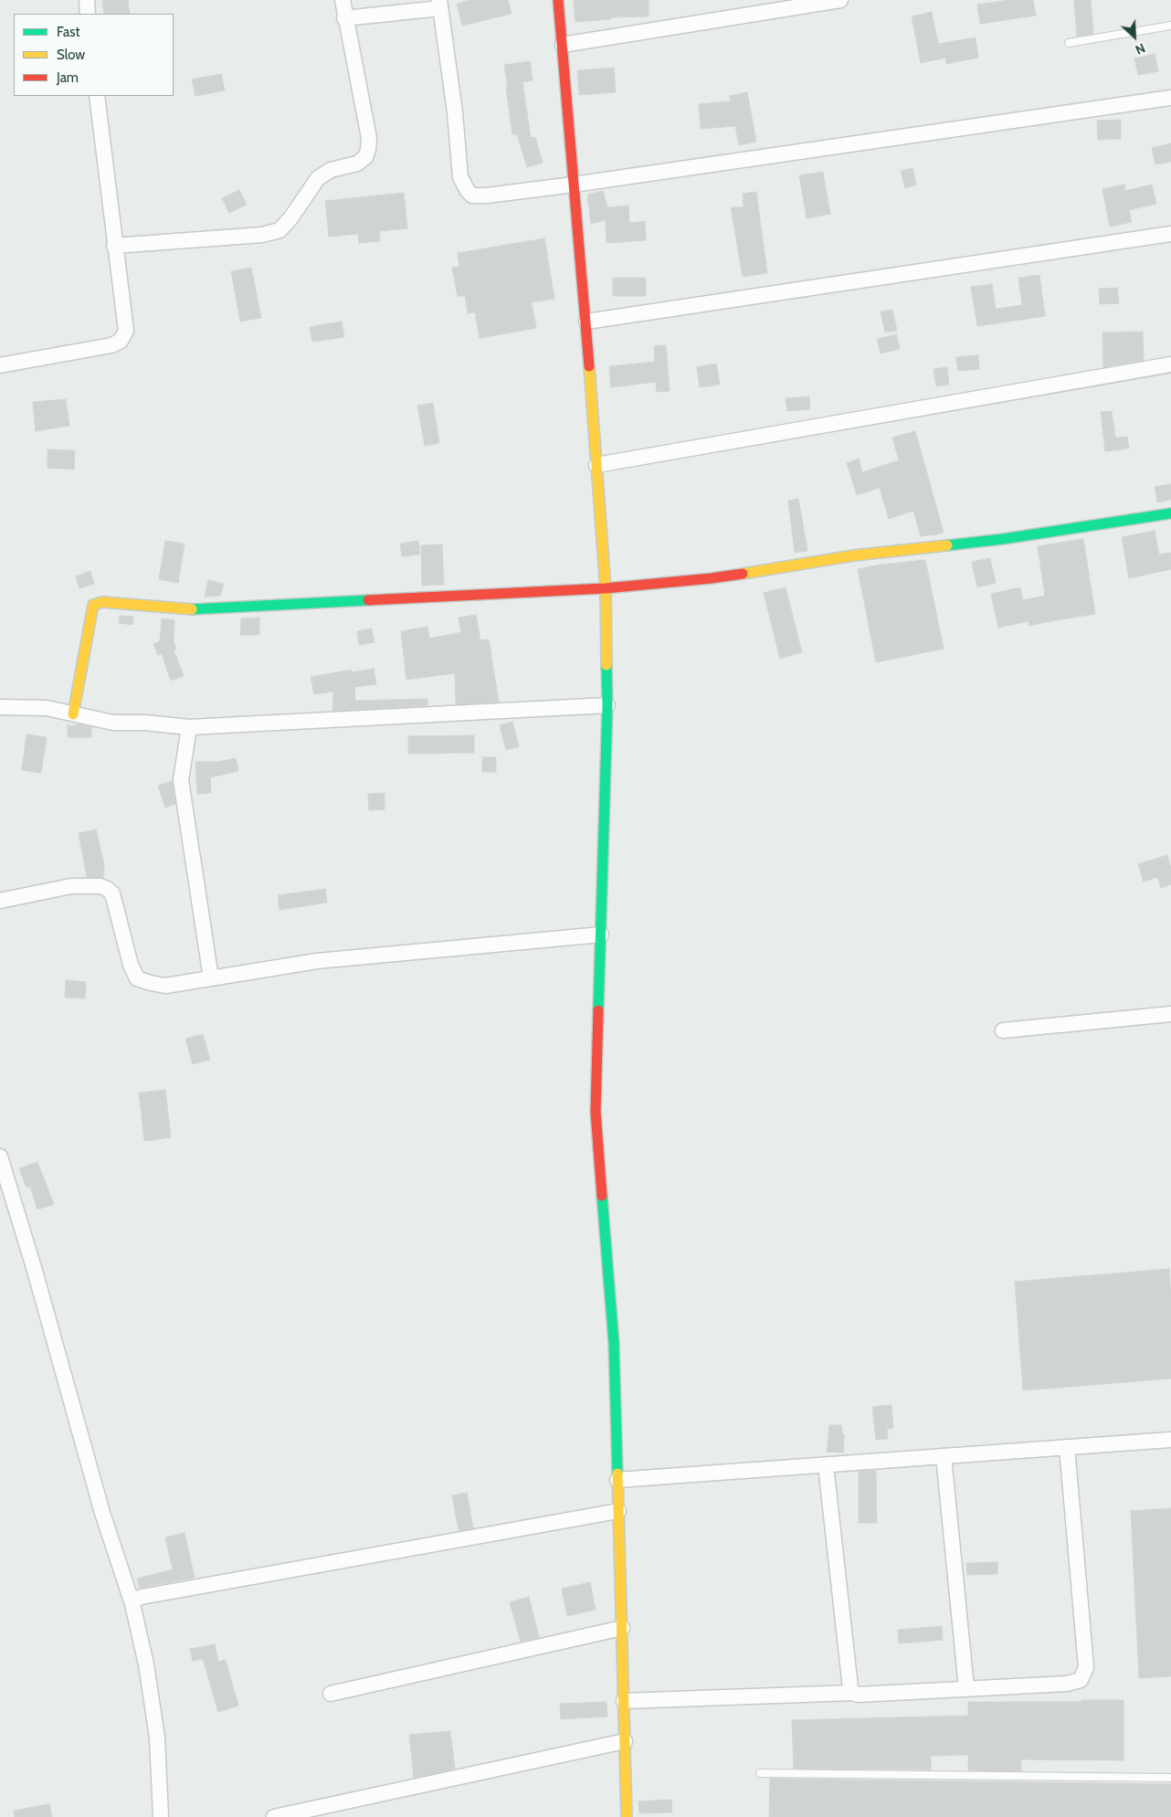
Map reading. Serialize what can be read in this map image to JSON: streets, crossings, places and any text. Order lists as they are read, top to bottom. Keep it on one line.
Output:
{"legend":["Fast","Slow","Jam"],"north":"bottom right"}
